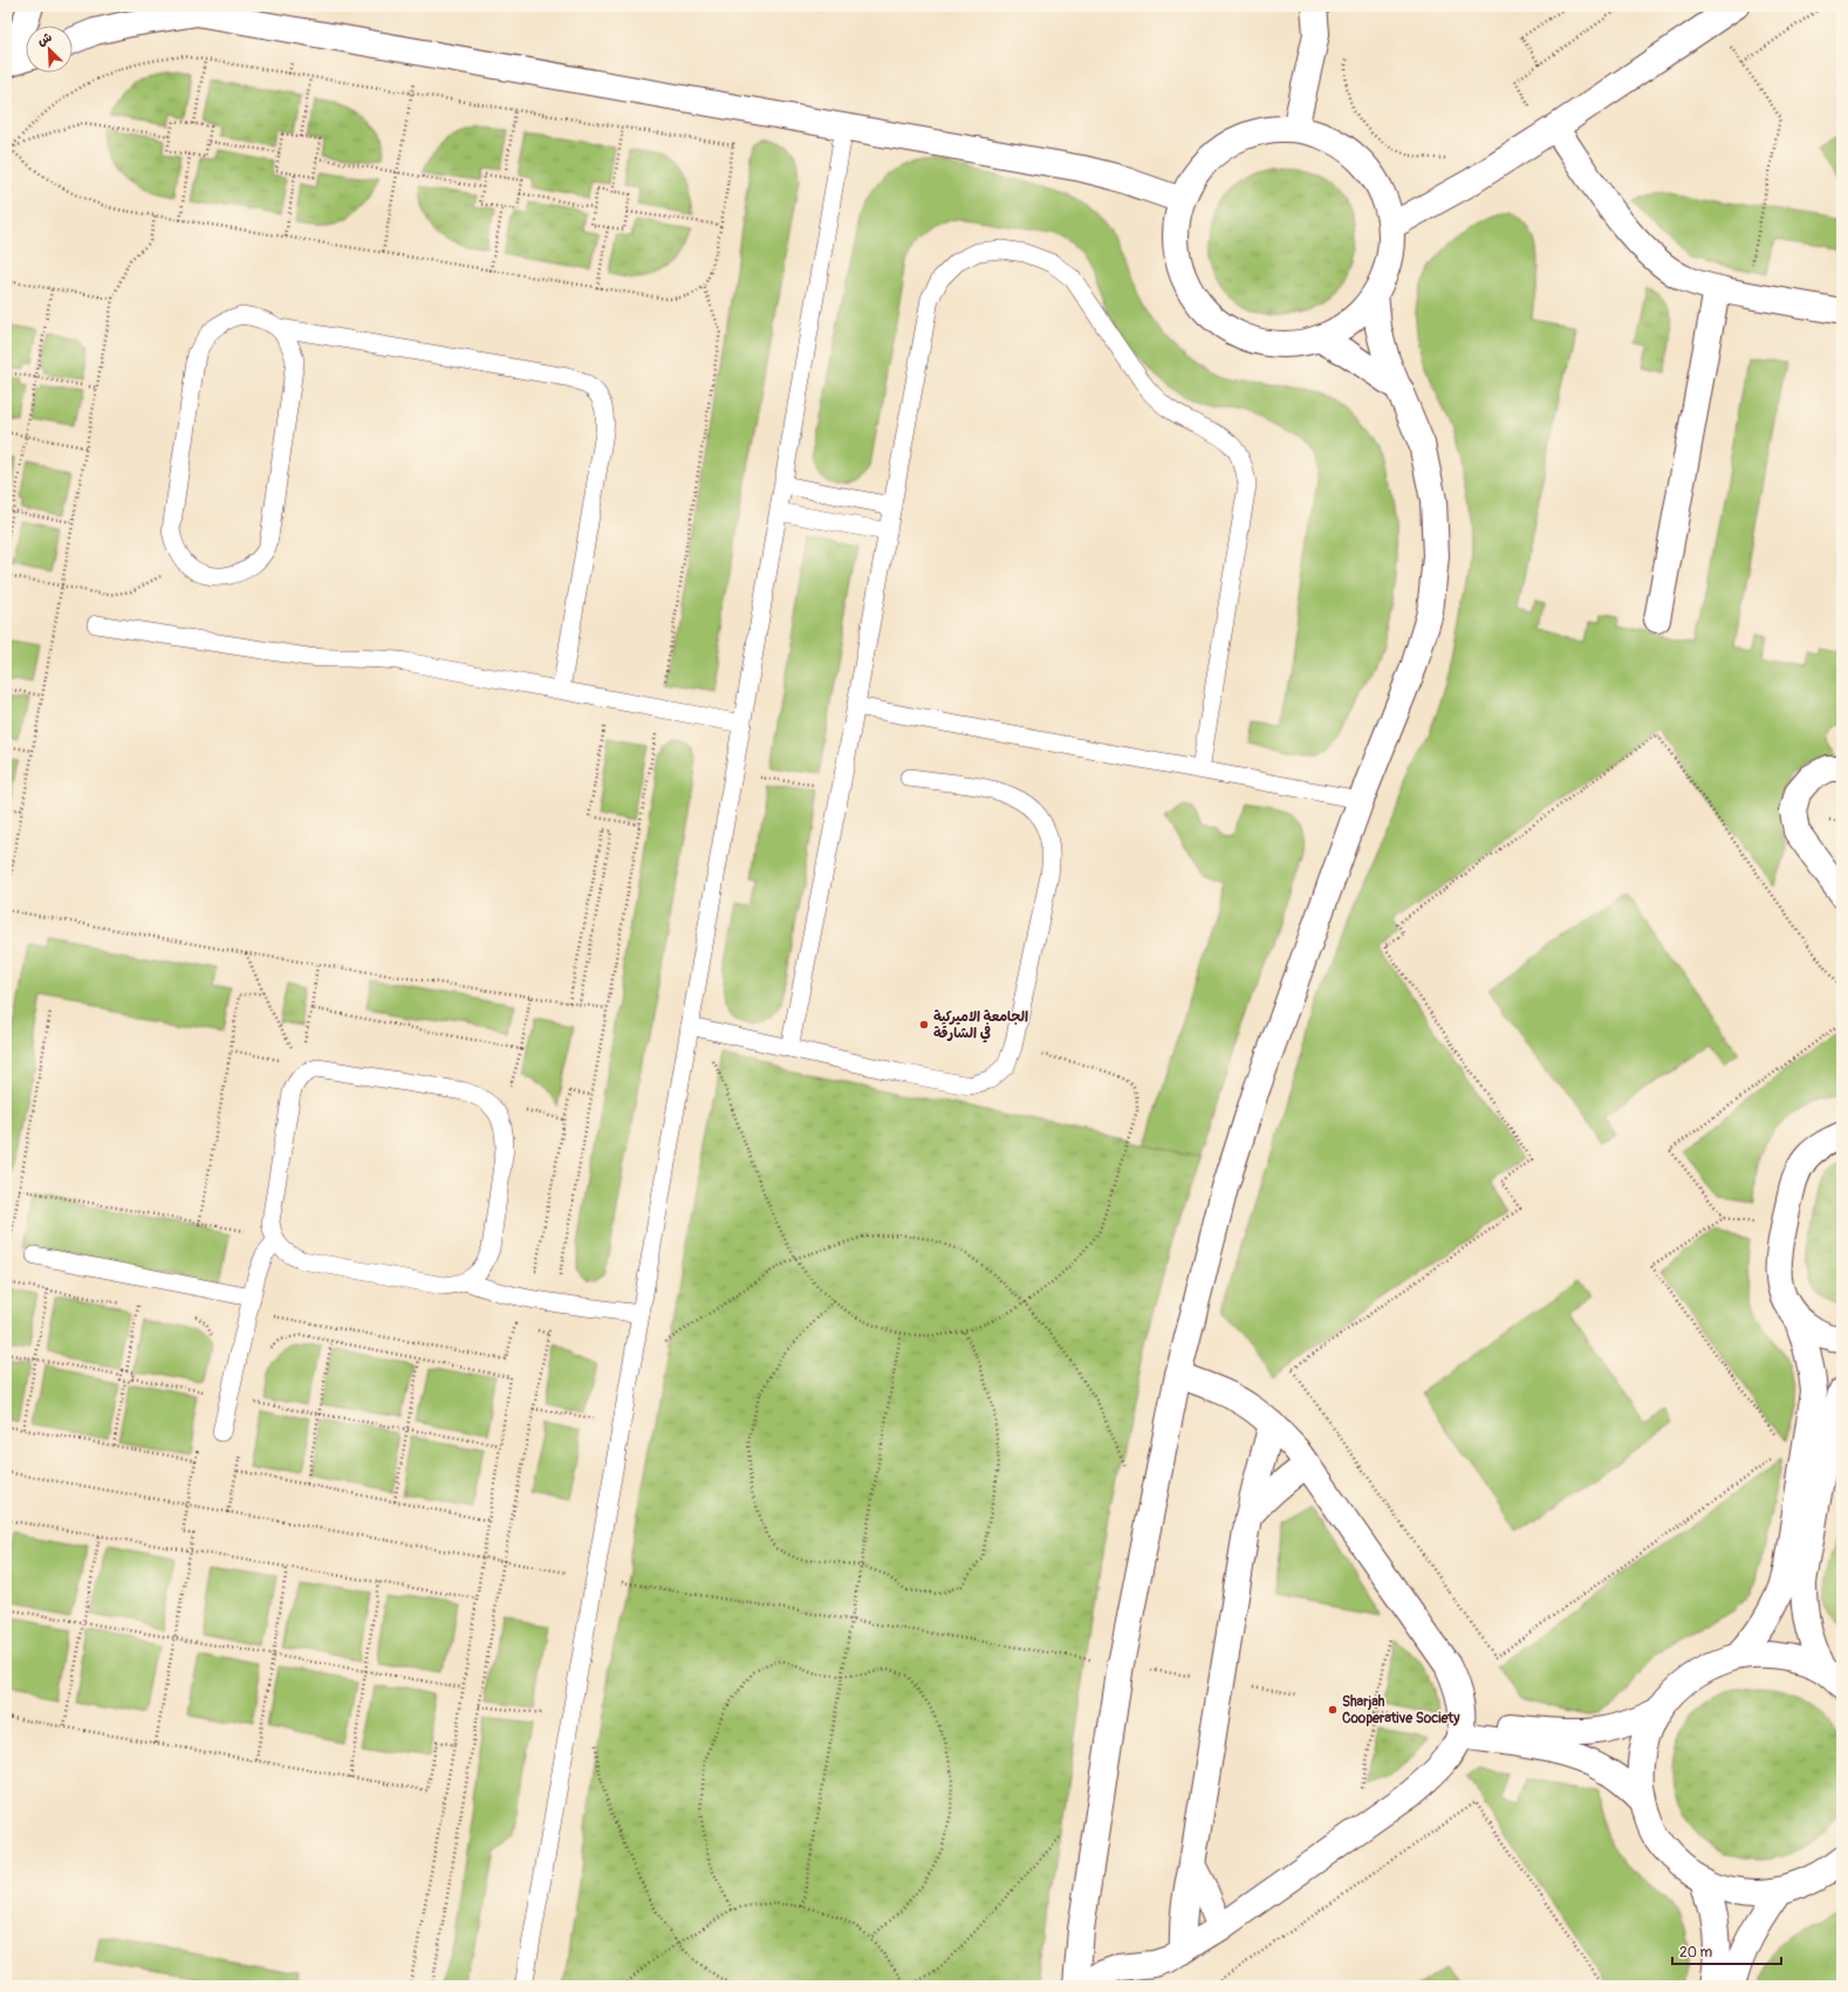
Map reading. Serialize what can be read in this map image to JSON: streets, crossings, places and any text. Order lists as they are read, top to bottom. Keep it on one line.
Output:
{"places":["الجامعة الاميركية في الشارقة","Sharjah Cooperative Society"],"scale_bar":"20 m","north":"top left"}
